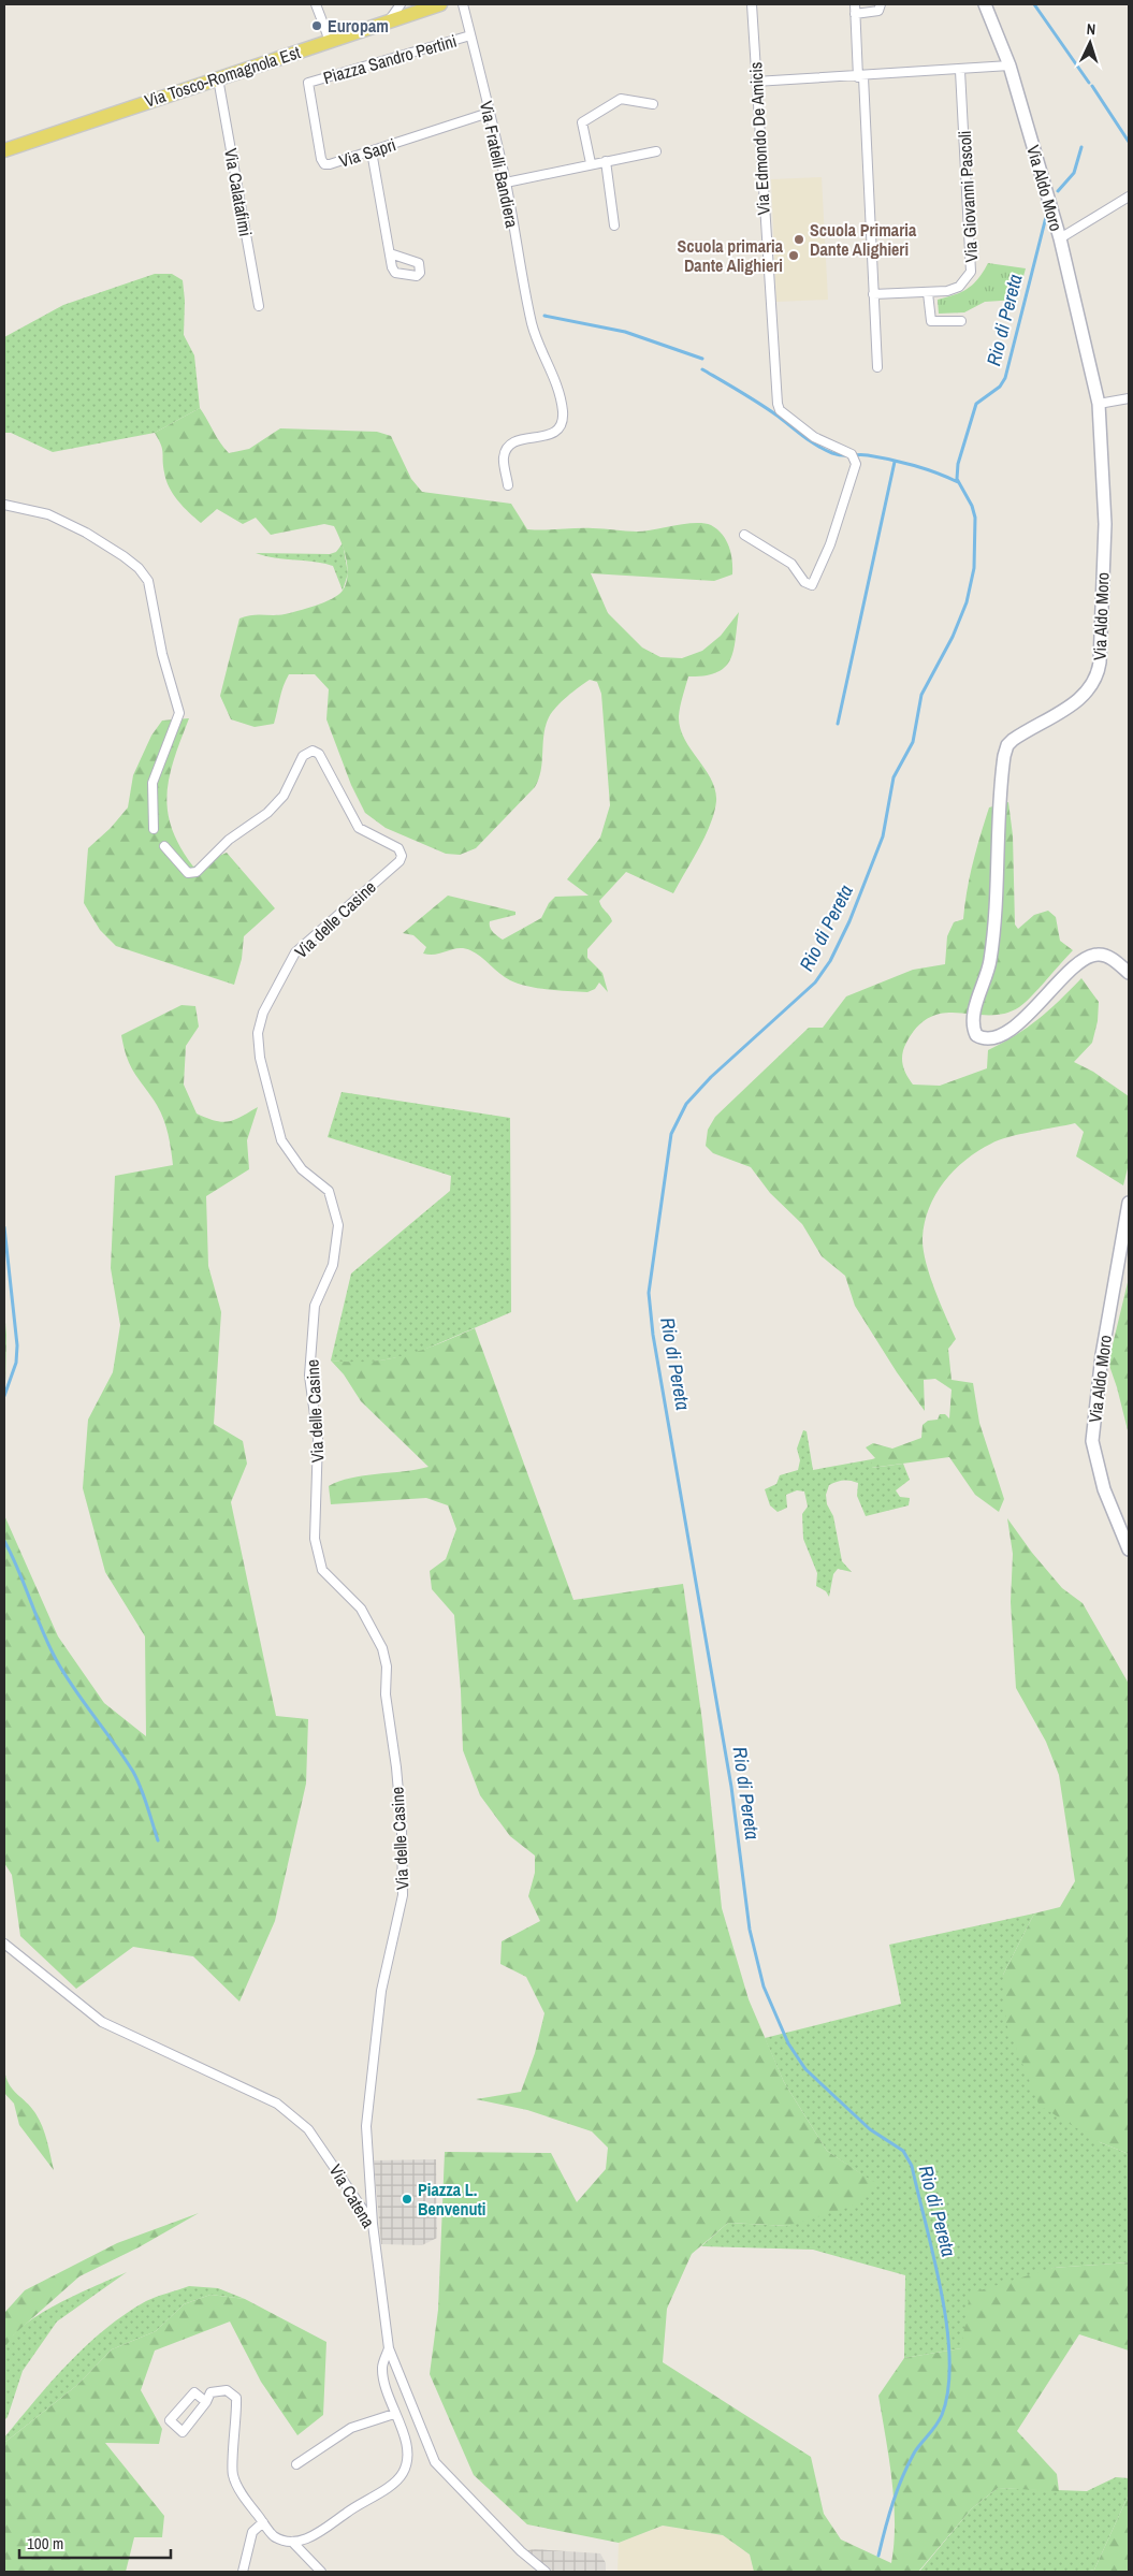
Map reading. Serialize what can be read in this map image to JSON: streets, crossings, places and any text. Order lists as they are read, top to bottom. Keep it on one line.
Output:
{"streets":{"main road":["Via Tosco-Romagnola Est","Via Aldo Moro"],"street":["Piazza Sandro Pertini","Via Edmondo De Amicis","Via Sapri","Via Fratelli Bandiera","Via Calatafimi","Via Giovanni Pascoli","Via delle Casine","Via Catena"]},"crossings":[["Piazza Sandro Pertini","Via Sapri"],["Piazza Sandro Pertini","Via Fratelli Bandiera"],["Via Tosco-Romagnola Est","Via Calatafimi"],["Via Sapri","Via Fratelli Bandiera"],["Via delle Casine","Via Catena"]],"water":["Rio di Pereta"],"places":["Europam","Scuola Primaria Dante Alighieri","Scuola primaria Dante Alighieri","Piazza L. Benvenuti"],"scale_bar":"100 m","north":"top"}
